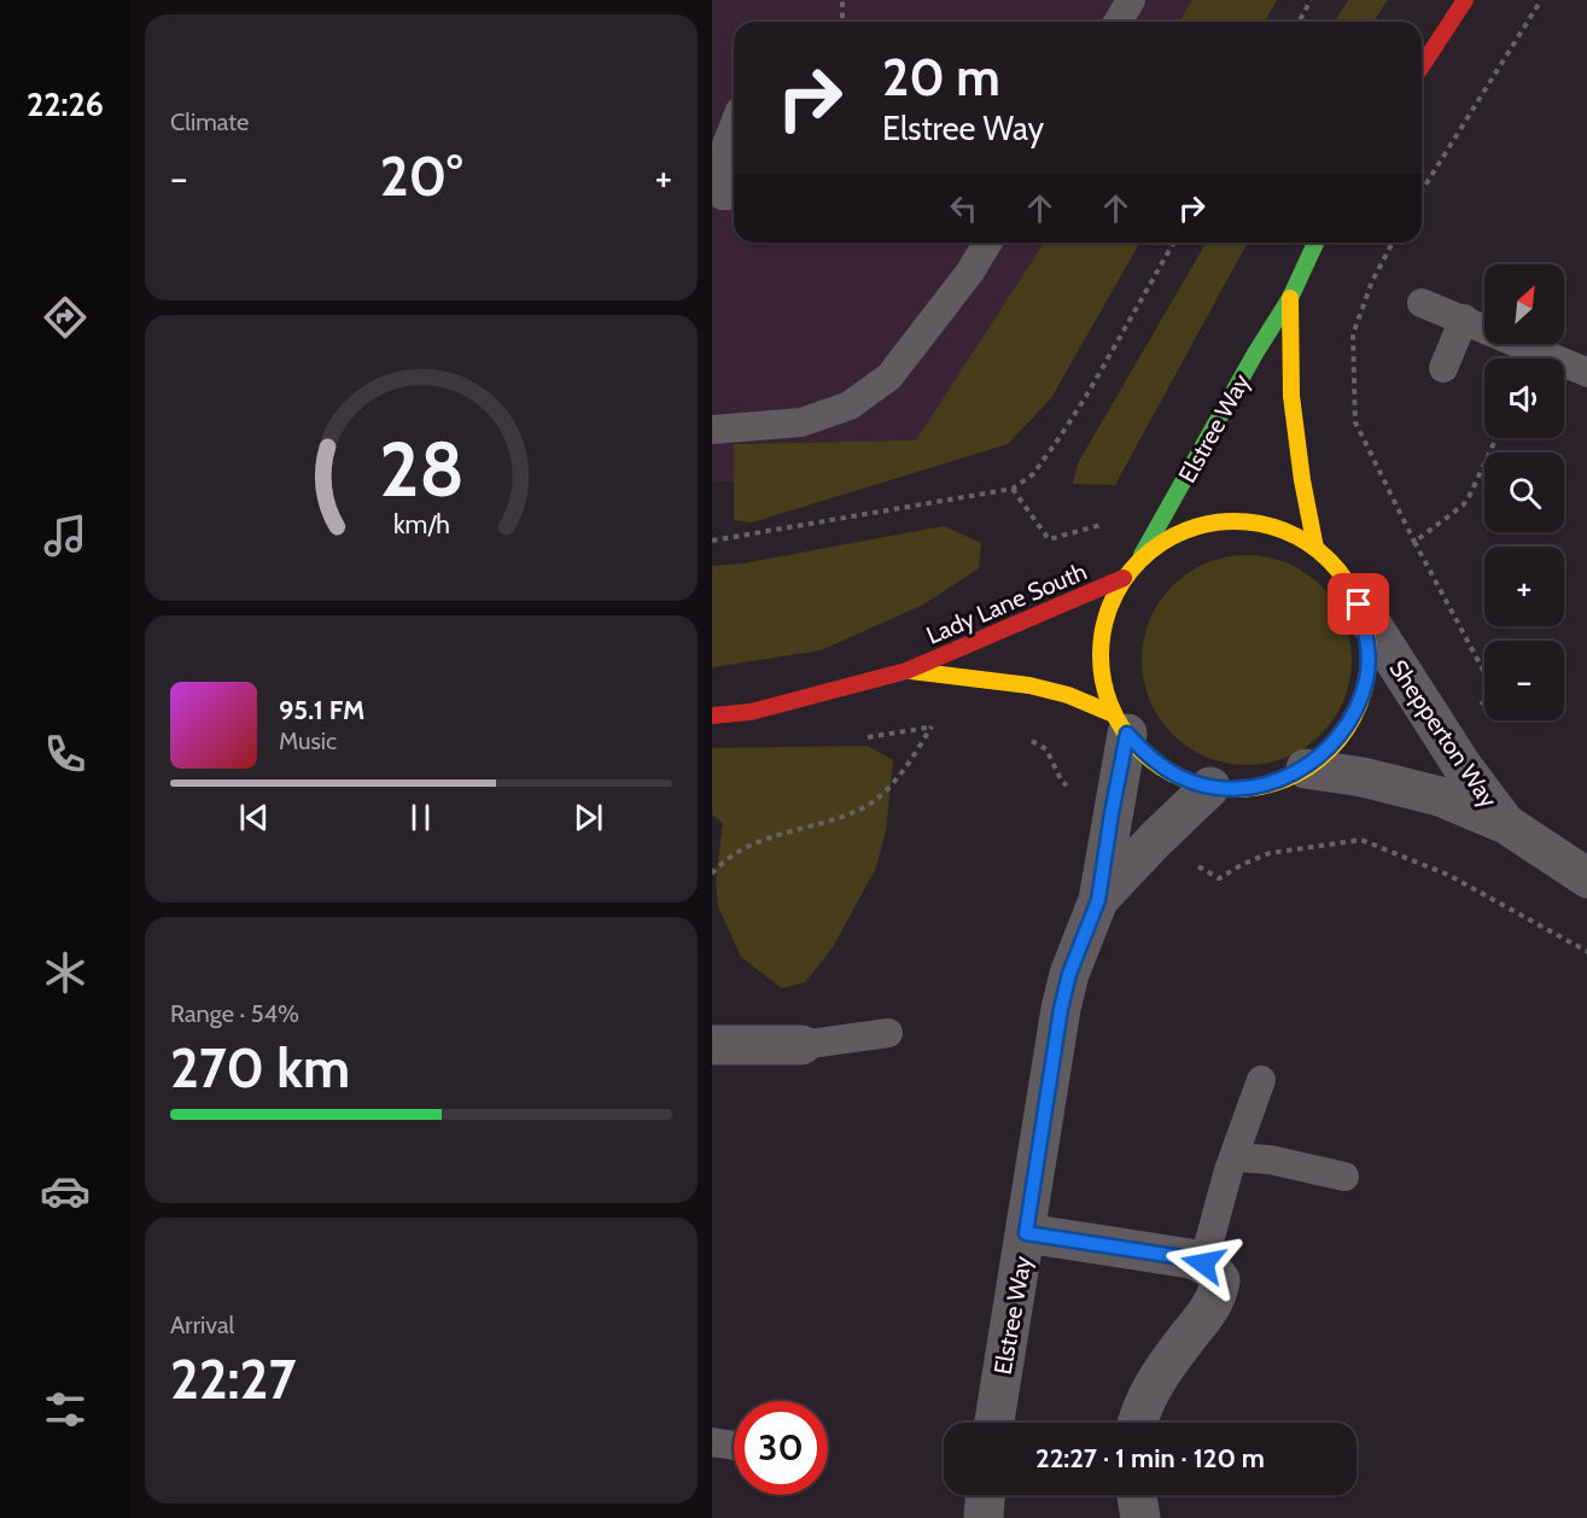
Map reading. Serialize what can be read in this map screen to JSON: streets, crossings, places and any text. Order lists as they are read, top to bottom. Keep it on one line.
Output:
{"streets":{"main road":["Elstree Way","Lady Lane South"],"street":["Shepperton Way"]},"crossings":[["Elstree Way","Lady Lane South"]],"north":"top right","page":{"tabs":"22:26","tile":["Climate",["Range · 54%","270 km"],["Arrival","22:27"]],"turn":["20 m","Elstree Way"],"heat":["−","20°","+"],"map_buttons":["+","−"],"song":["95.1 FM","Music"],"limit":"30","trip":"22:27 · 1 min · 120 m","gauge":["28","km/h"]}}
